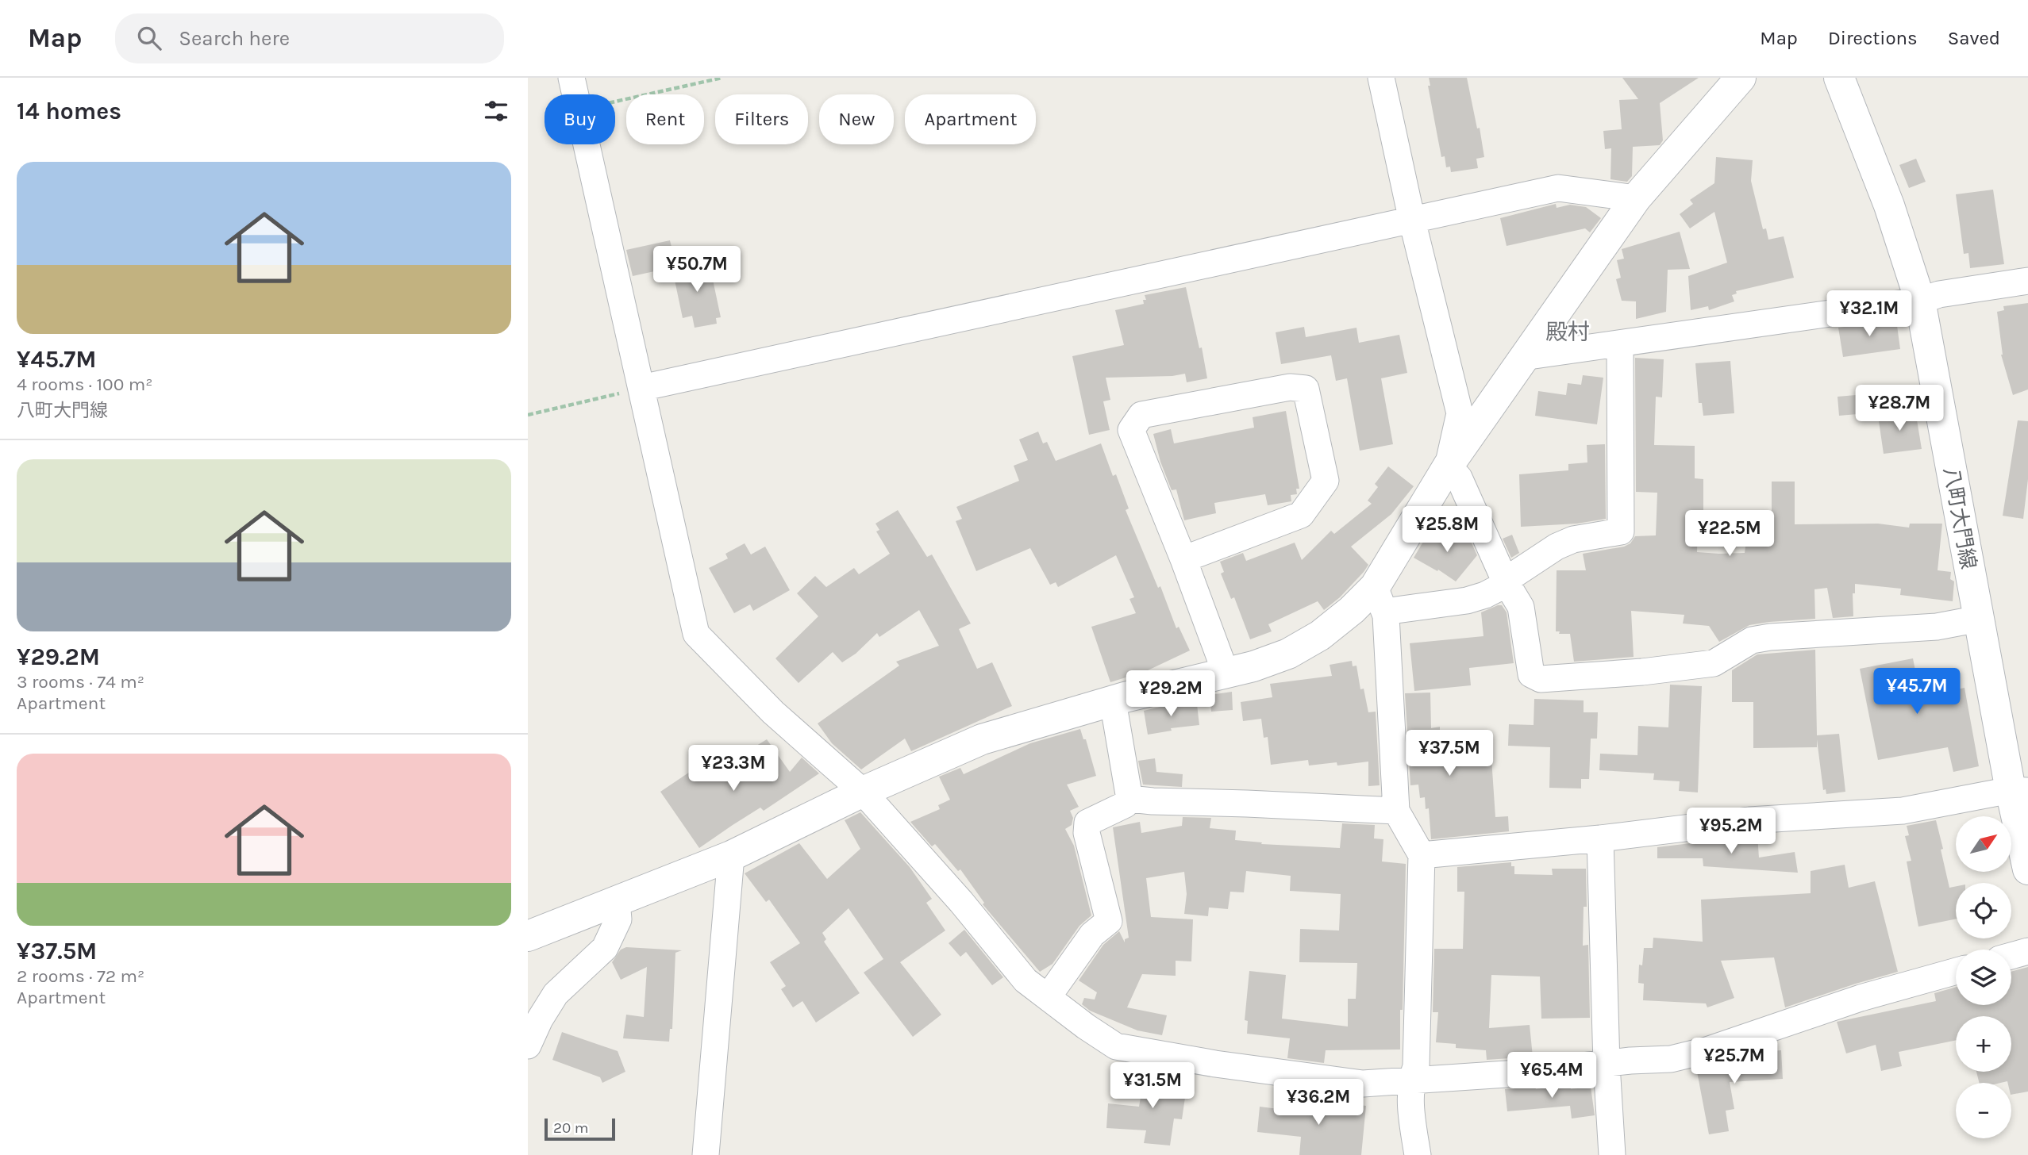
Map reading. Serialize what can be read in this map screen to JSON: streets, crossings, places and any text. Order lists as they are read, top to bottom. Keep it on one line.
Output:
{"streets":{"street":["八町大門線"]},"districts":["殿村"],"scale_bar":"20 m","north":"top right","page":{"header":"Map","search":"Search here","nav":["Map","Directions","Saved"],"heading":"14 homes","chip":["Buy","Rent","Filters","New","Apartment"],"list":[{"name":"¥45.7M","note":"4 rooms · 100 m² · 八町大門線"},{"name":"¥29.2M","note":"3 rooms · 74 m² · Apartment"},{"name":"¥37.5M","note":"2 rooms · 72 m² · Apartment"}],"price":["¥50.7M","¥32.1M","¥28.7M","¥25.8M","¥22.5M","¥45.7M","¥29.2M","¥37.5M","¥23.3M","¥95.2M","¥25.7M","¥65.4M","¥31.5M","¥36.2M"],"map_buttons":["+","−"],"scale":"20 m"}}
